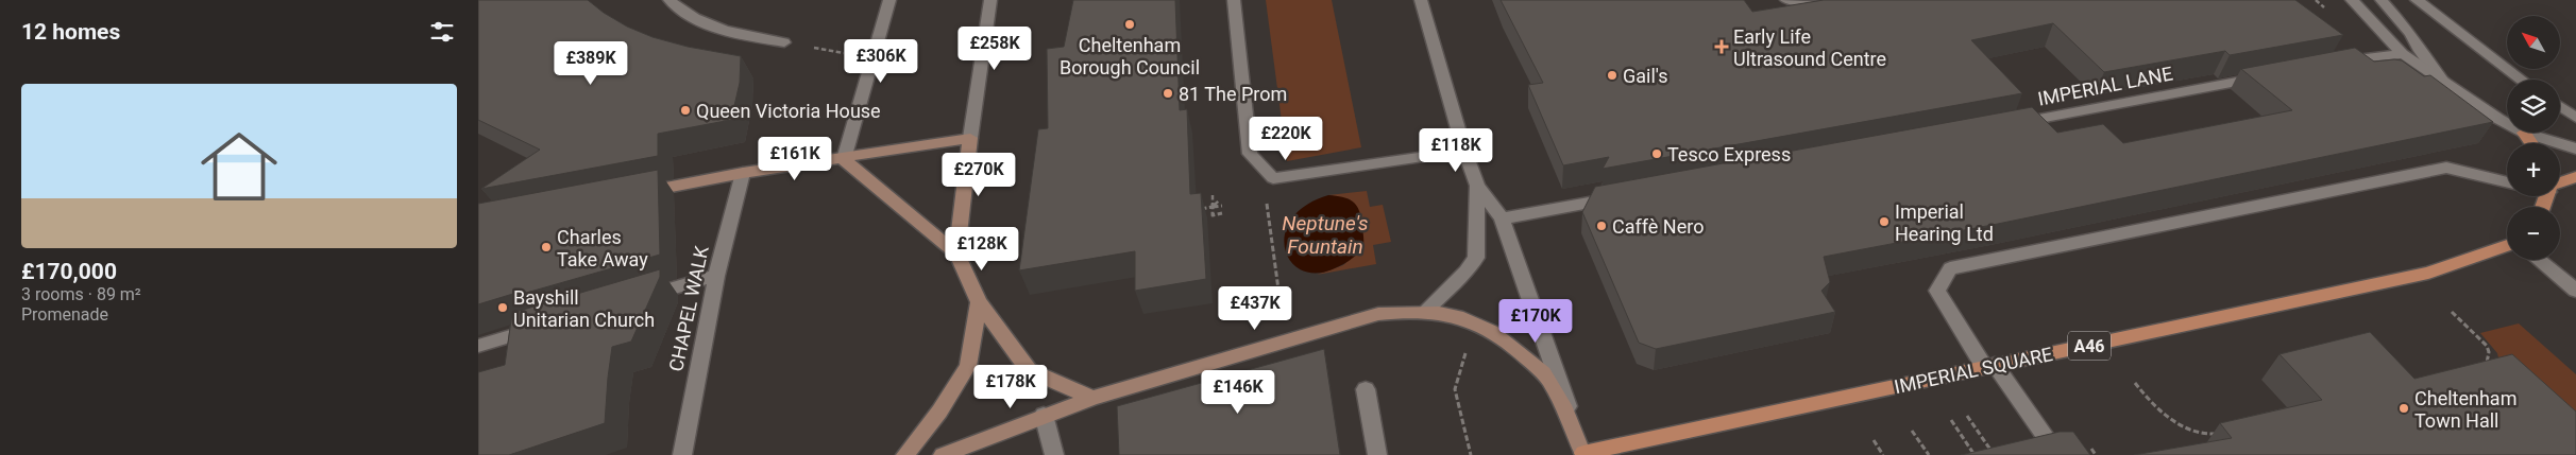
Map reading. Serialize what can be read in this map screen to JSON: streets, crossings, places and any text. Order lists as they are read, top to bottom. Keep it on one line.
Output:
{"streets":{"main road":["A46","IMPERIAL SQUARE"],"street":["IMPERIAL LANE","CHAPEL WALK"]},"water":["Neptune's Fountain"],"places":{"other":["Cheltenham Borough Council","Gail's","81 The Prom","Queen Victoria House","Tesco Express","Imperial Hearing Ltd","Caffè Nero","Charles Take Away","Bayshill Unitarian Church","Cheltenham Town Hall"],"health":["Early Life Ultrasound Centre"]},"north":"top left","page":{"heading":"12 homes","map_buttons":["+","−"],"price":["£258K","£306K","£389K","£220K","£118K","£161K","£270K","£128K","£437K","£170K","£178K","£146K"],"list":[{"name":"£170,000","note":"3 rooms · 89 m² · Promenade"}]}}
